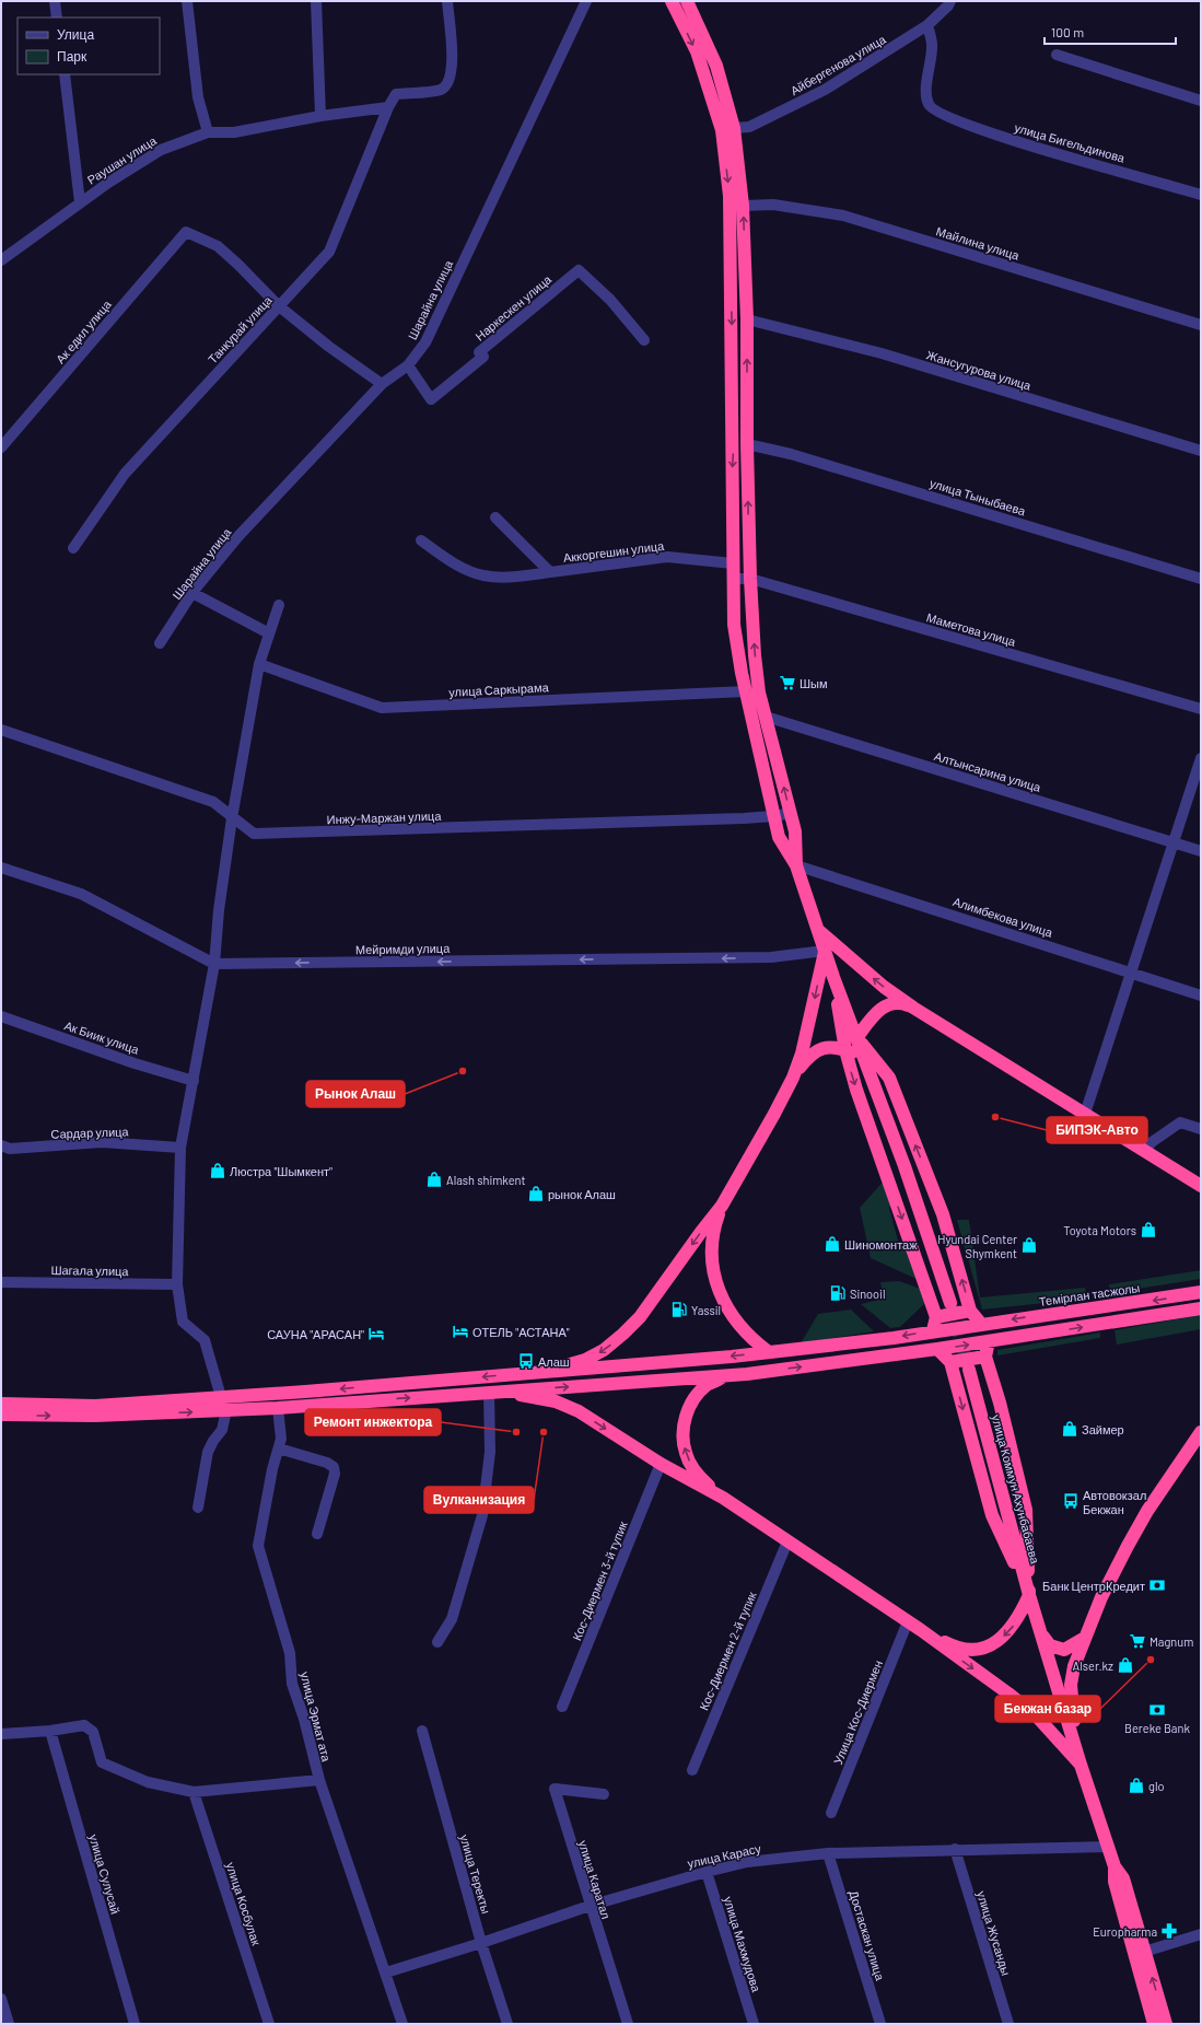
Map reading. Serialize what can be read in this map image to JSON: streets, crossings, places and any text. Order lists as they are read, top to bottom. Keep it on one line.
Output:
{"streets":{"highway":["Темірлан тасжолы","улица Коммун Ахунбабаева"],"street":["Айбергенова улица","улица Бигельдинова","Раушан улица","Майлина улица","Шарайна улица","Наркескен улица","Танкурай улица","Ак едил улица","Жансугурова улица","улица Тыныбаева","Аккоргешин улица","Маметова улица","улица Саркырама","Алтынсарина улица","Инжу-Маржан улица","Алимбекова улица","Мейримди улица","Ак Биик улица","Сардар улица","Шагала улица","Кос-Диермен 3-й тупик","Кос-Диермен 2-й тупик","Улица Кос-Диермен","улица Эрмат ата","улица Карасу","улица Сулусай","улица Теректы","улица Каратал","улица Косбулак","улица Жусанды","Достаскан улица","улица Махмудова"]},"crossings":[["Айбергенова улица","улица Бигельдинова"],["Раушан улица","Танкурай улица"],["Шарайна улица","Наркескен улица"],["Танкурай улица","Ак едил улица"],["улица Коммун Ахунбабаева","улица Карасу"],["улица Эрмат ата","улица Карасу"],["улица Карасу","улица Теректы"],["улица Карасу","улица Каратал"],["улица Карасу","улица Жусанды"],["улица Карасу","Достаскан улица"],["улица Карасу","улица Махмудова"]],"one_way":["Мейримди улица"],"places":{"supermarket":["Шым","Magnum"],"other":["Рынок Алаш","БИПЭК-Авто","Ремонт инжектора","Вулканизация","Бекжан базар"],"shop":["Люстра \"Шымкент\"","Alash shimkent","рынок Алаш","Toyota Motors","Шиномонтаж","Hyundai Center Shymkent","Займер","Alser.kz","glo"],"fuel station":["Sinooil","Yassil"],"hotel":["ОТЕЛЬ \"АСТАНА\"","САУНА \"АРАСАН\""],"bus stop":["Алаш","Автовокзал Бекжан"],"bank":["Банк ЦентрКредит","Bereke Bank"],"pharmacy":["Europharma"]},"legend":["Улица","Парк"],"scale_bar":"100 m"}
